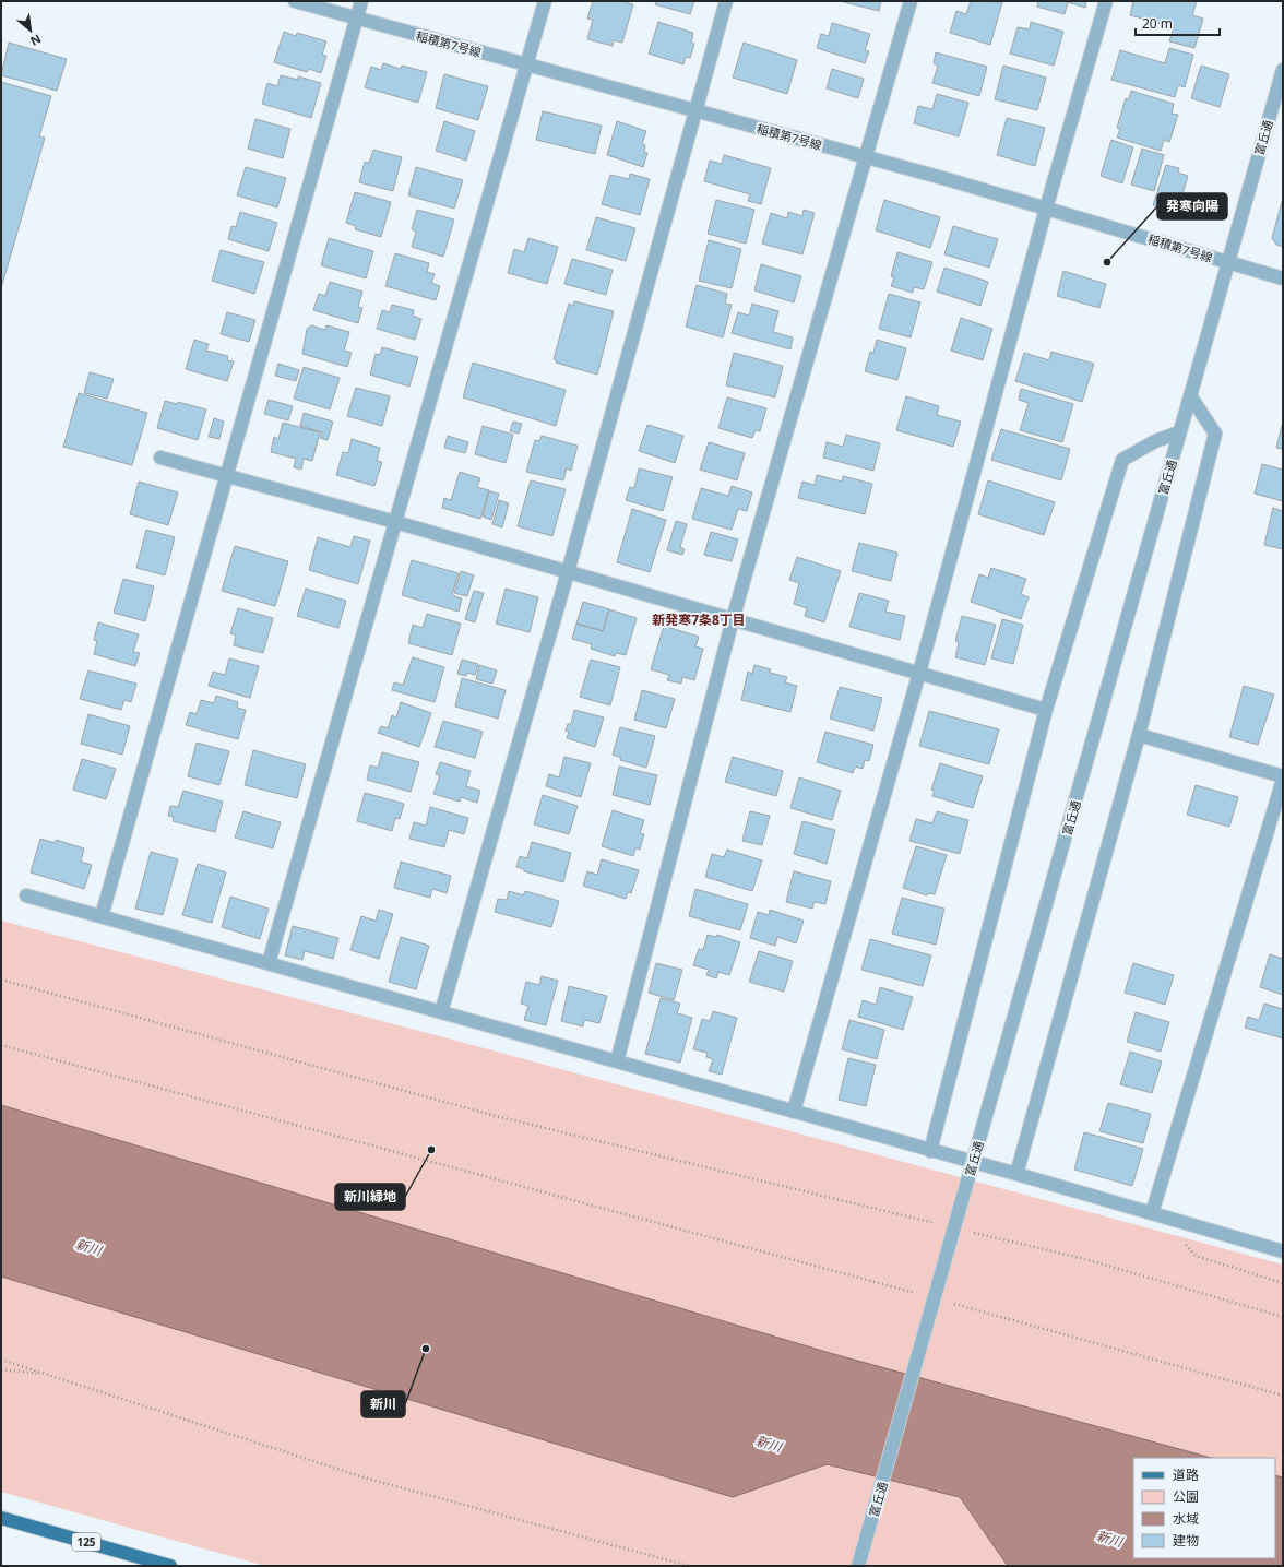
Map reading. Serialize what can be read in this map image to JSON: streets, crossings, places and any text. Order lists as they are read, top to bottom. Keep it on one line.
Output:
{"streets":{"main road":["125"],"street":["稲積第7号線","富丘通"]},"crossings":[["稲積第7号線","富丘通"]],"districts":["新発寒7条8丁目"],"water":["新川"],"places":["発寒向陽","新川緑地","新川"],"legend":["道路","公園","水域","建物"],"scale_bar":"20 m","north":"bottom right"}
